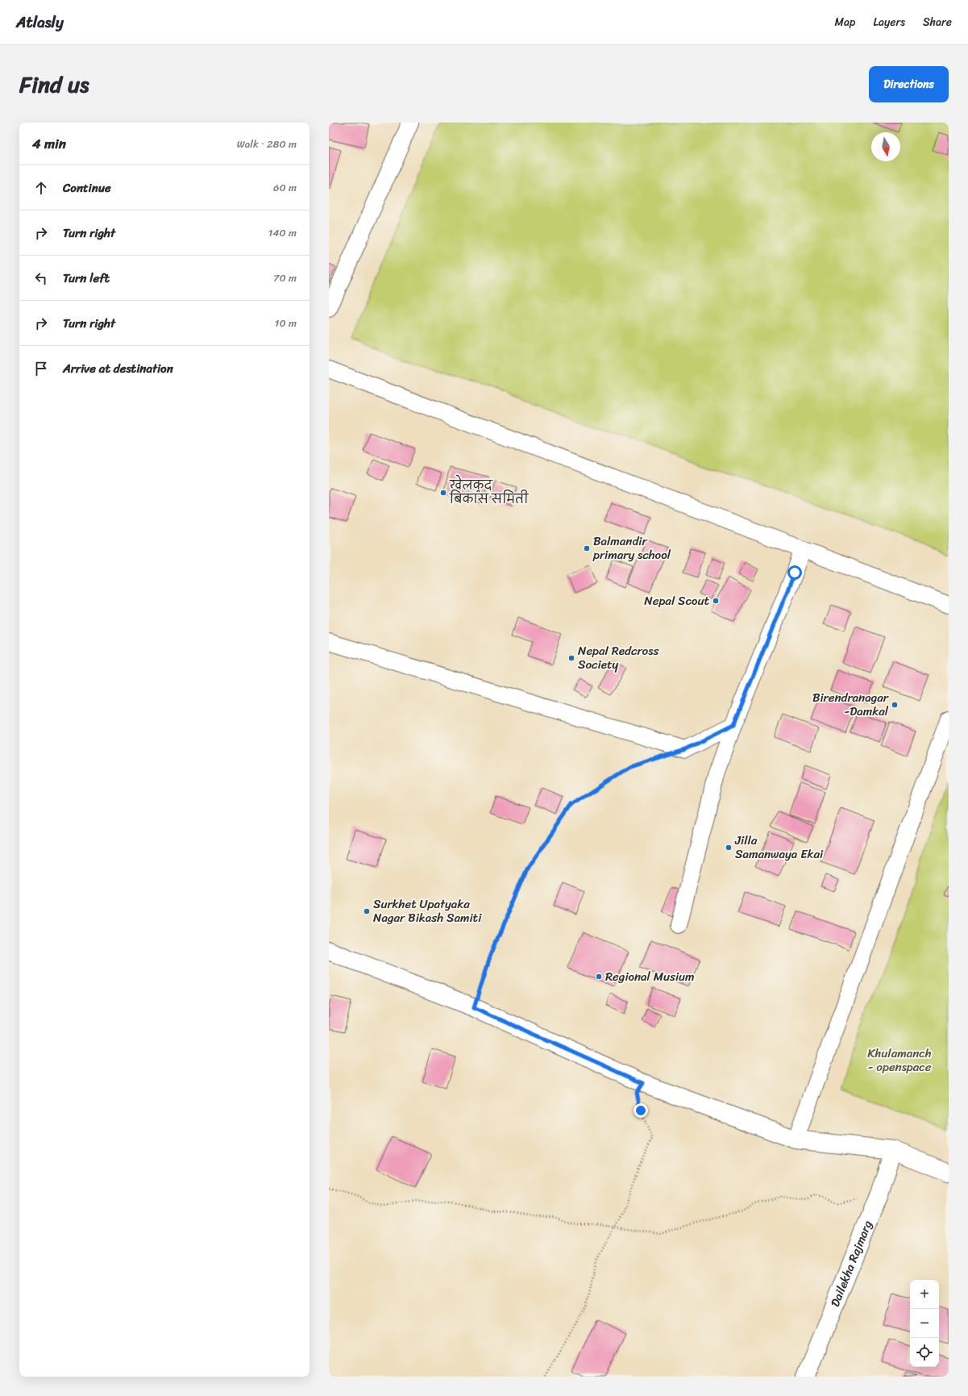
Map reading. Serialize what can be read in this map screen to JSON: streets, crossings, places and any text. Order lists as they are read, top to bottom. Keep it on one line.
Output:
{"streets":{"street":["Dailekha Rajmarg"]},"parks":["Khulamanch - openspace"],"places":["खेलकुद बिकास समिती","Balmandir primary school","Nepal Scout","Nepal Redcross Society","Birendranagar -Damkal","Jilla Samanwaya Ekai","Surkhet Upatyaka Nagar Bikash Samiti","Regional Musium"],"north":"bottom","page":{"header":"Atlasly","nav":["Map","Layers","Share"],"title":"Find us","buttons":"Directions","heading":["4 min","Walk · 280 m"],"list":[["Continue","60 m"],["Turn right","140 m"],["Turn left","70 m"],["Turn right","10 m"],"Arrive at destination"],"map_buttons":["+","−"]}}
